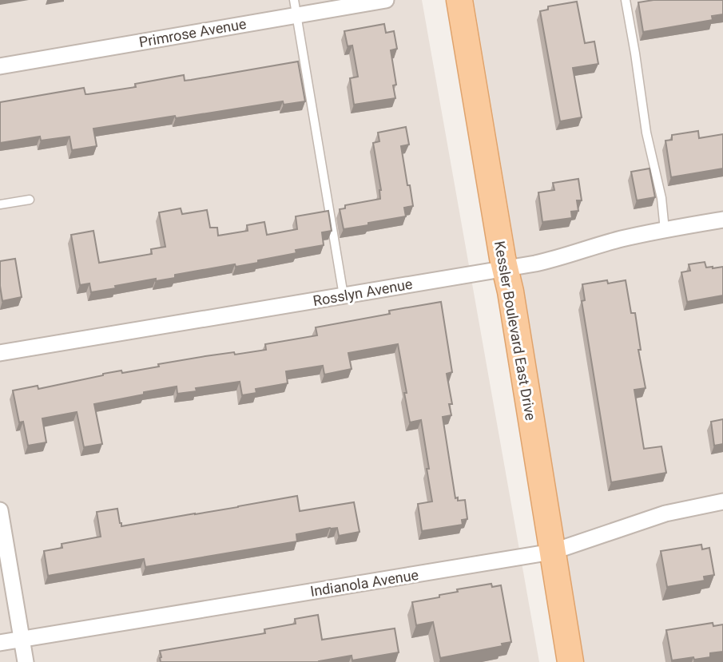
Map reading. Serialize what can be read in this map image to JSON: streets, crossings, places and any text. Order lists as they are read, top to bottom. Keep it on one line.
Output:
{"streets":{"main road":["Kessler Boulevard East Drive"],"street":["Primrose Avenue","Rosslyn Avenue","Indianola Avenue"]},"crossings":[["Rosslyn Avenue","Kessler Boulevard East Drive"],["Kessler Boulevard East Drive","Indianola Avenue"]]}
